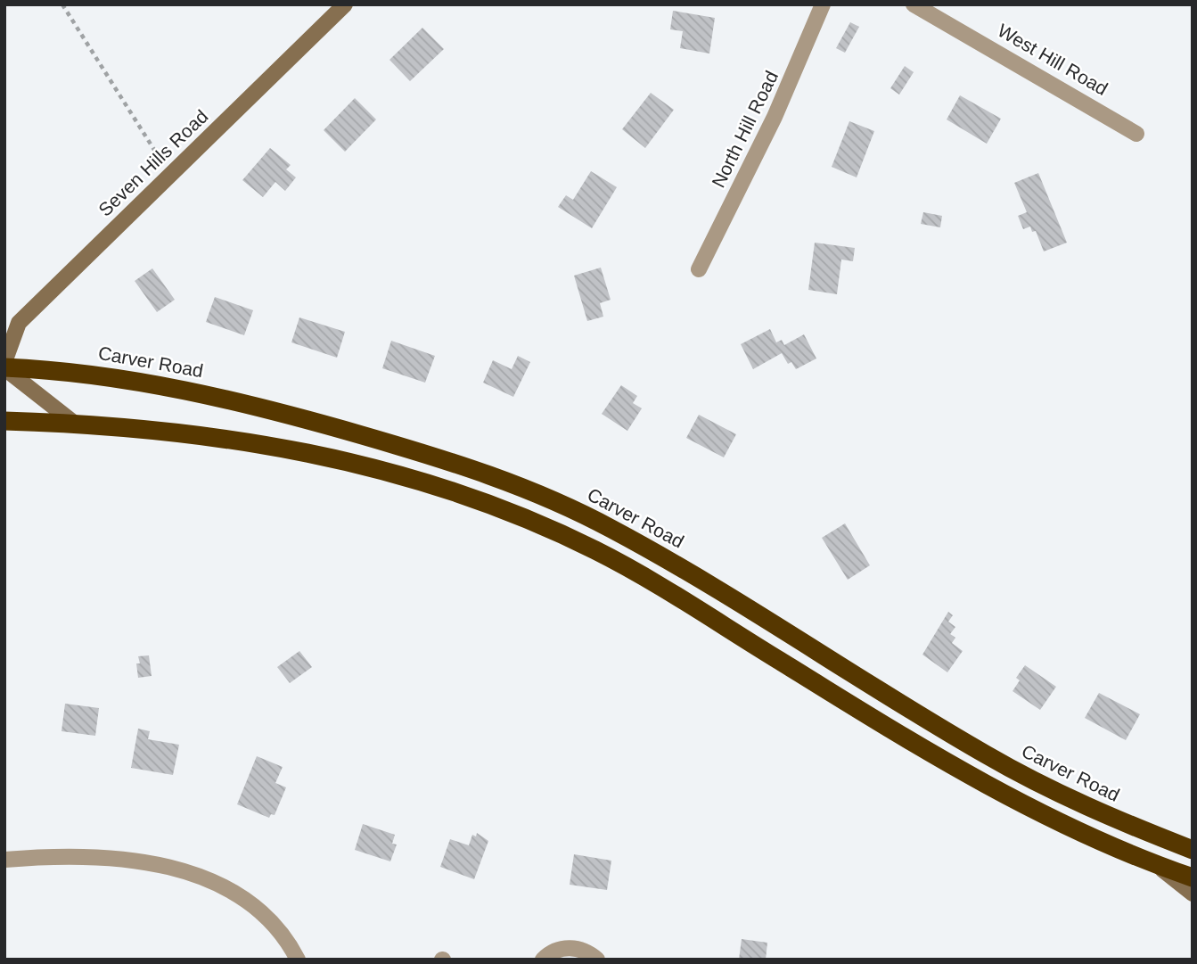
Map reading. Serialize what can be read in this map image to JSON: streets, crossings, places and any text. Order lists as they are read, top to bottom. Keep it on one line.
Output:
{"streets":{"highway":["Carver Road"],"street":["West Hill Road","North Hill Road","Seven Hills Road"]}}
